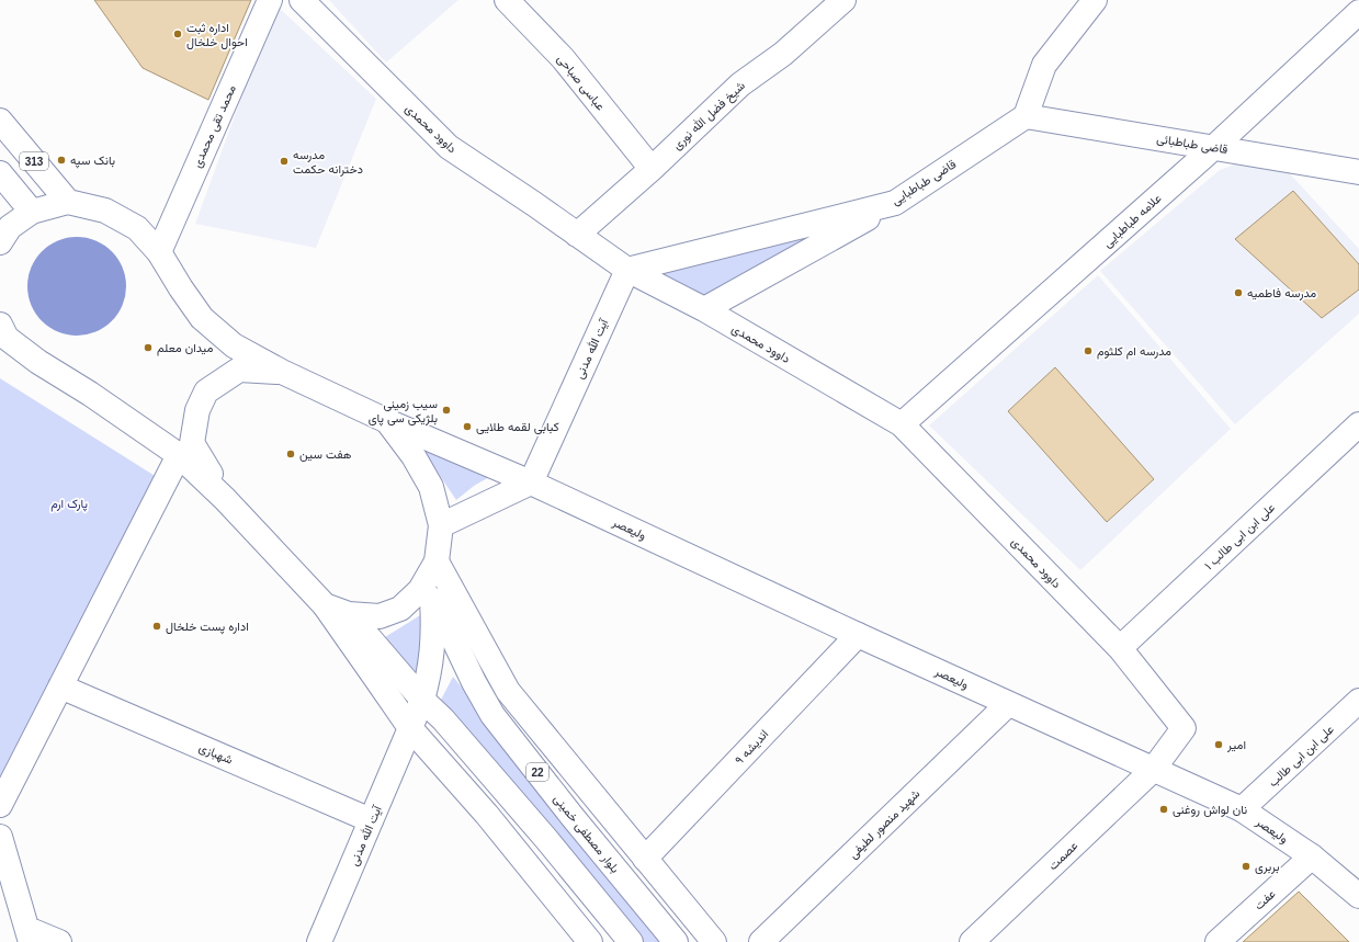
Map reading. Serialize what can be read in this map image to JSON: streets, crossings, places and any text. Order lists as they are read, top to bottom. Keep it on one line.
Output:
{"streets":{"street":["عباسی صباحی","شیخ فضل الله نوری","محمد تقی محمدی","داوود محمدی","قاضی طباطبائی","313","قاضی طباطبایی","علامه طباطبایی","آیت الله مدنی","ولیعصر","علی ابن ابی طالب ۱","اندیشه ۹","شهبازی","علی ابن ابی طالب","22","شهید منصور لطیفی","بلوار مصطفی خمینی","آیت‌ الله مدنی","عصمت","عفت"]},"crossings":[["عباسی صباحی","شیخ فضل الله نوری"],["شیخ فضل الله نوری","داوود محمدی"],["داوود محمدی","قاضی طباطبایی"],["داوود محمدی","علامه طباطبایی"],["داوود محمدی","آیت الله مدنی"],["داوود محمدی","علی ابن ابی طالب ۱"],["داوود محمدی","عصمت"],["قاضی طباطبائی","قاضی طباطبایی"],["قاضی طباطبائی","علامه طباطبایی"],["قاضی طباطبایی","آیت الله مدنی"],["آیت الله مدنی","ولیعصر"],["ولیعصر","اندیشه ۹"],["ولیعصر","علی ابن ابی طالب"],["ولیعصر","شهید منصور لطیفی"],["ولیعصر","عصمت"],["ولیعصر","عفت"],["شهبازی","آیت‌ الله مدنی"],["بلوار مصطفی خمینی","آیت‌ الله مدنی"]],"parks":["پارک ارم"],"places":["اداره ثبت احوال خلخال","بانک سپه","مدرسه دخترانه حکمت","مدرسه فاطمیه","میدان معلم","مدرسه ام کلثوم","سیب زمینی بلژیکی سی پای","کبابی لقمه طلایی","هفت سین","اداره پست خلخال","امیر","نان لواش روغنی","بربری"]}
